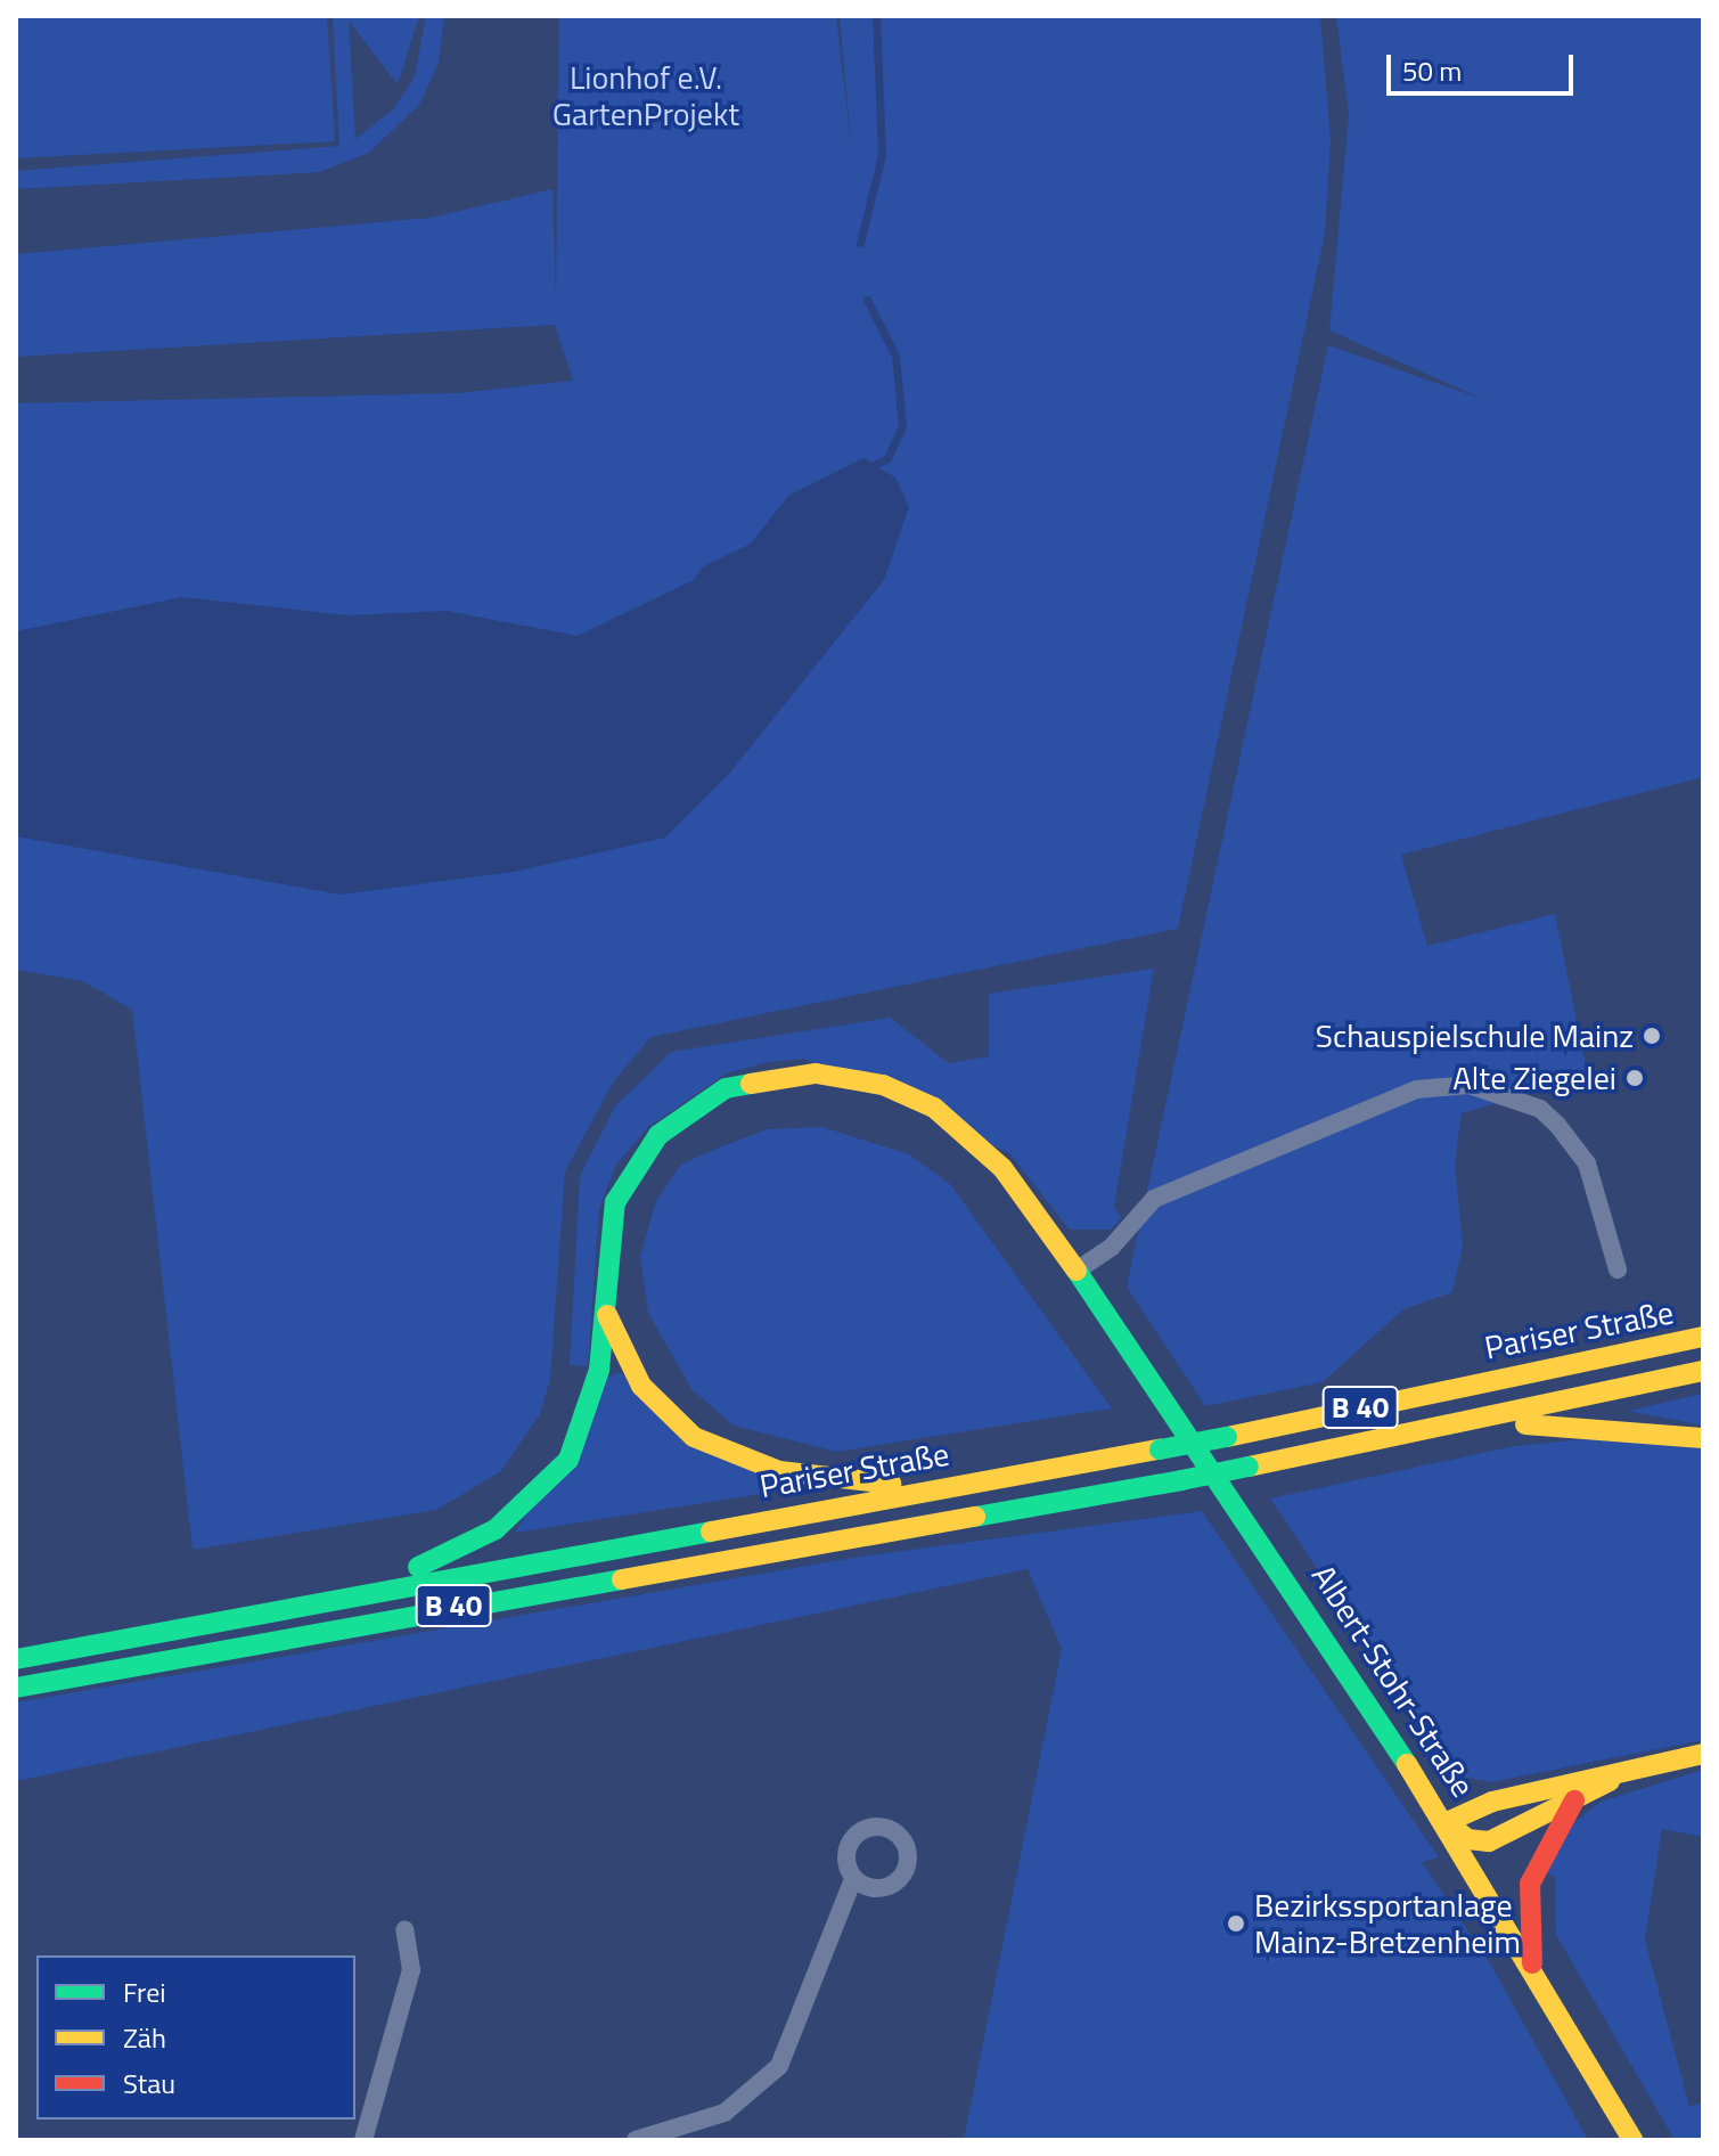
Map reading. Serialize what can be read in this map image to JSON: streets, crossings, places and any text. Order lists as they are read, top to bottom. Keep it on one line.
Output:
{"streets":{"main road":["Pariser Straße","B 40","Albert-Stohr-Straße"]},"crossings":[["Pariser Straße","B 40"],["B 40","Albert-Stohr-Straße"]],"parks":["Lionhof e.V. GartenProjekt"],"places":["Schauspielschule Mainz","Alte Ziegelei","Bezirkssportanlage Mainz-Bretzenheim"],"legend":["Frei","Zäh","Stau"],"scale_bar":"50 m"}
